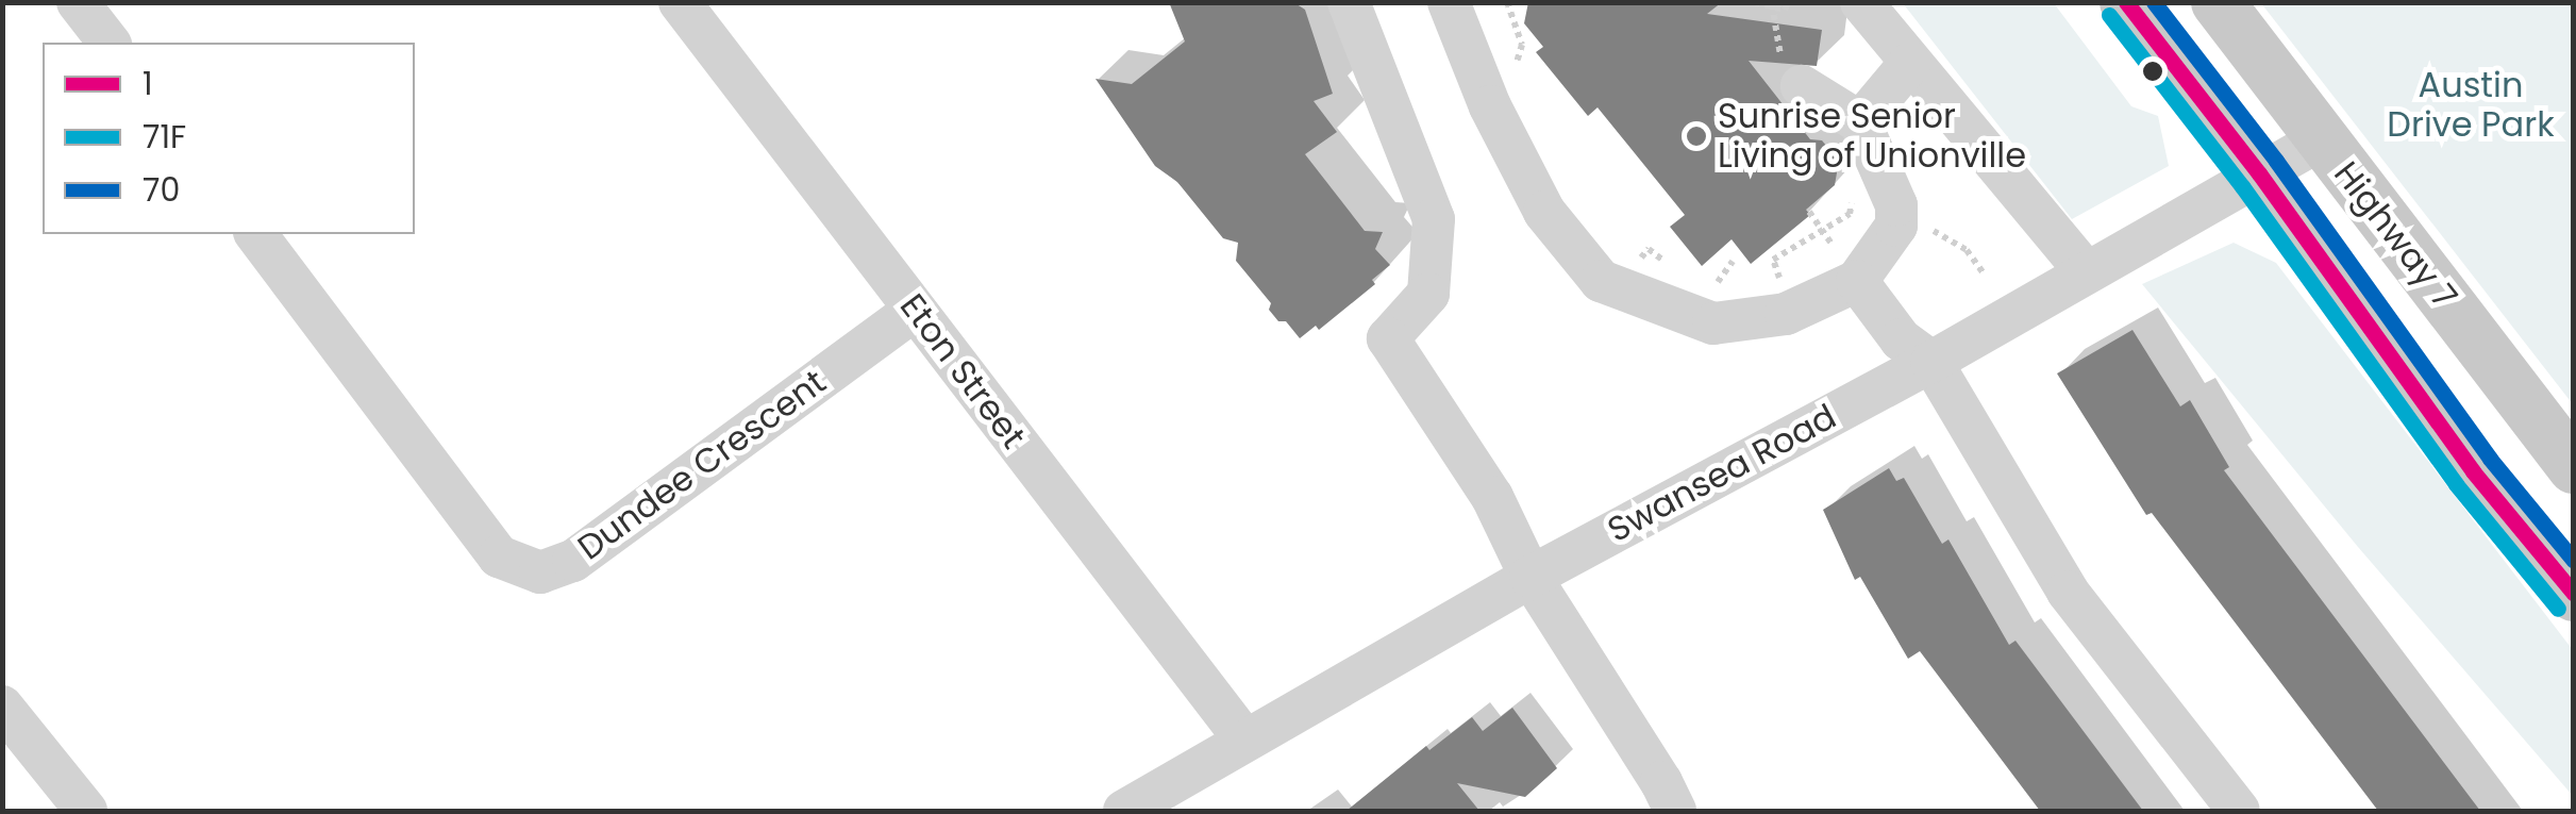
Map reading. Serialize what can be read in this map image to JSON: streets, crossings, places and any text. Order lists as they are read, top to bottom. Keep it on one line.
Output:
{"streets":{"main road":["Highway 7"],"street":["Eton Street","Dundee Crescent","Swansea Road"]},"crossings":[["Highway 7","Swansea Road"],["Eton Street","Dundee Crescent"],["Eton Street","Swansea Road"]],"parks":["Austin Drive Park"],"places":["Sunrise Senior Living of Unionville"],"lines":["transit line 1","transit line 70","transit line 71F"],"legend":["1","71F","70"]}
